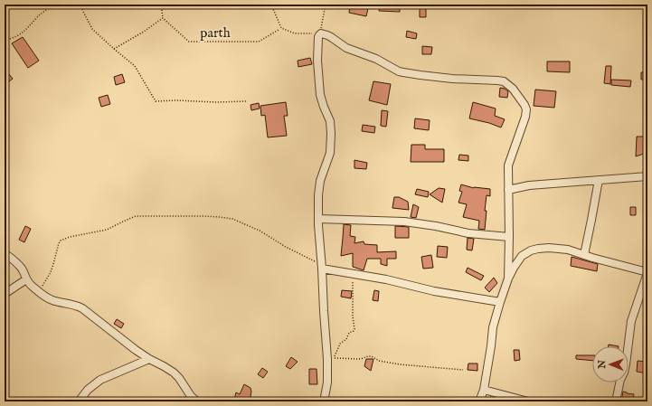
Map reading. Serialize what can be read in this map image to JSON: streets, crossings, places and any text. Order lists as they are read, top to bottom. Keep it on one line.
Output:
{"streets":{"path":["parth"]},"north":"left"}
